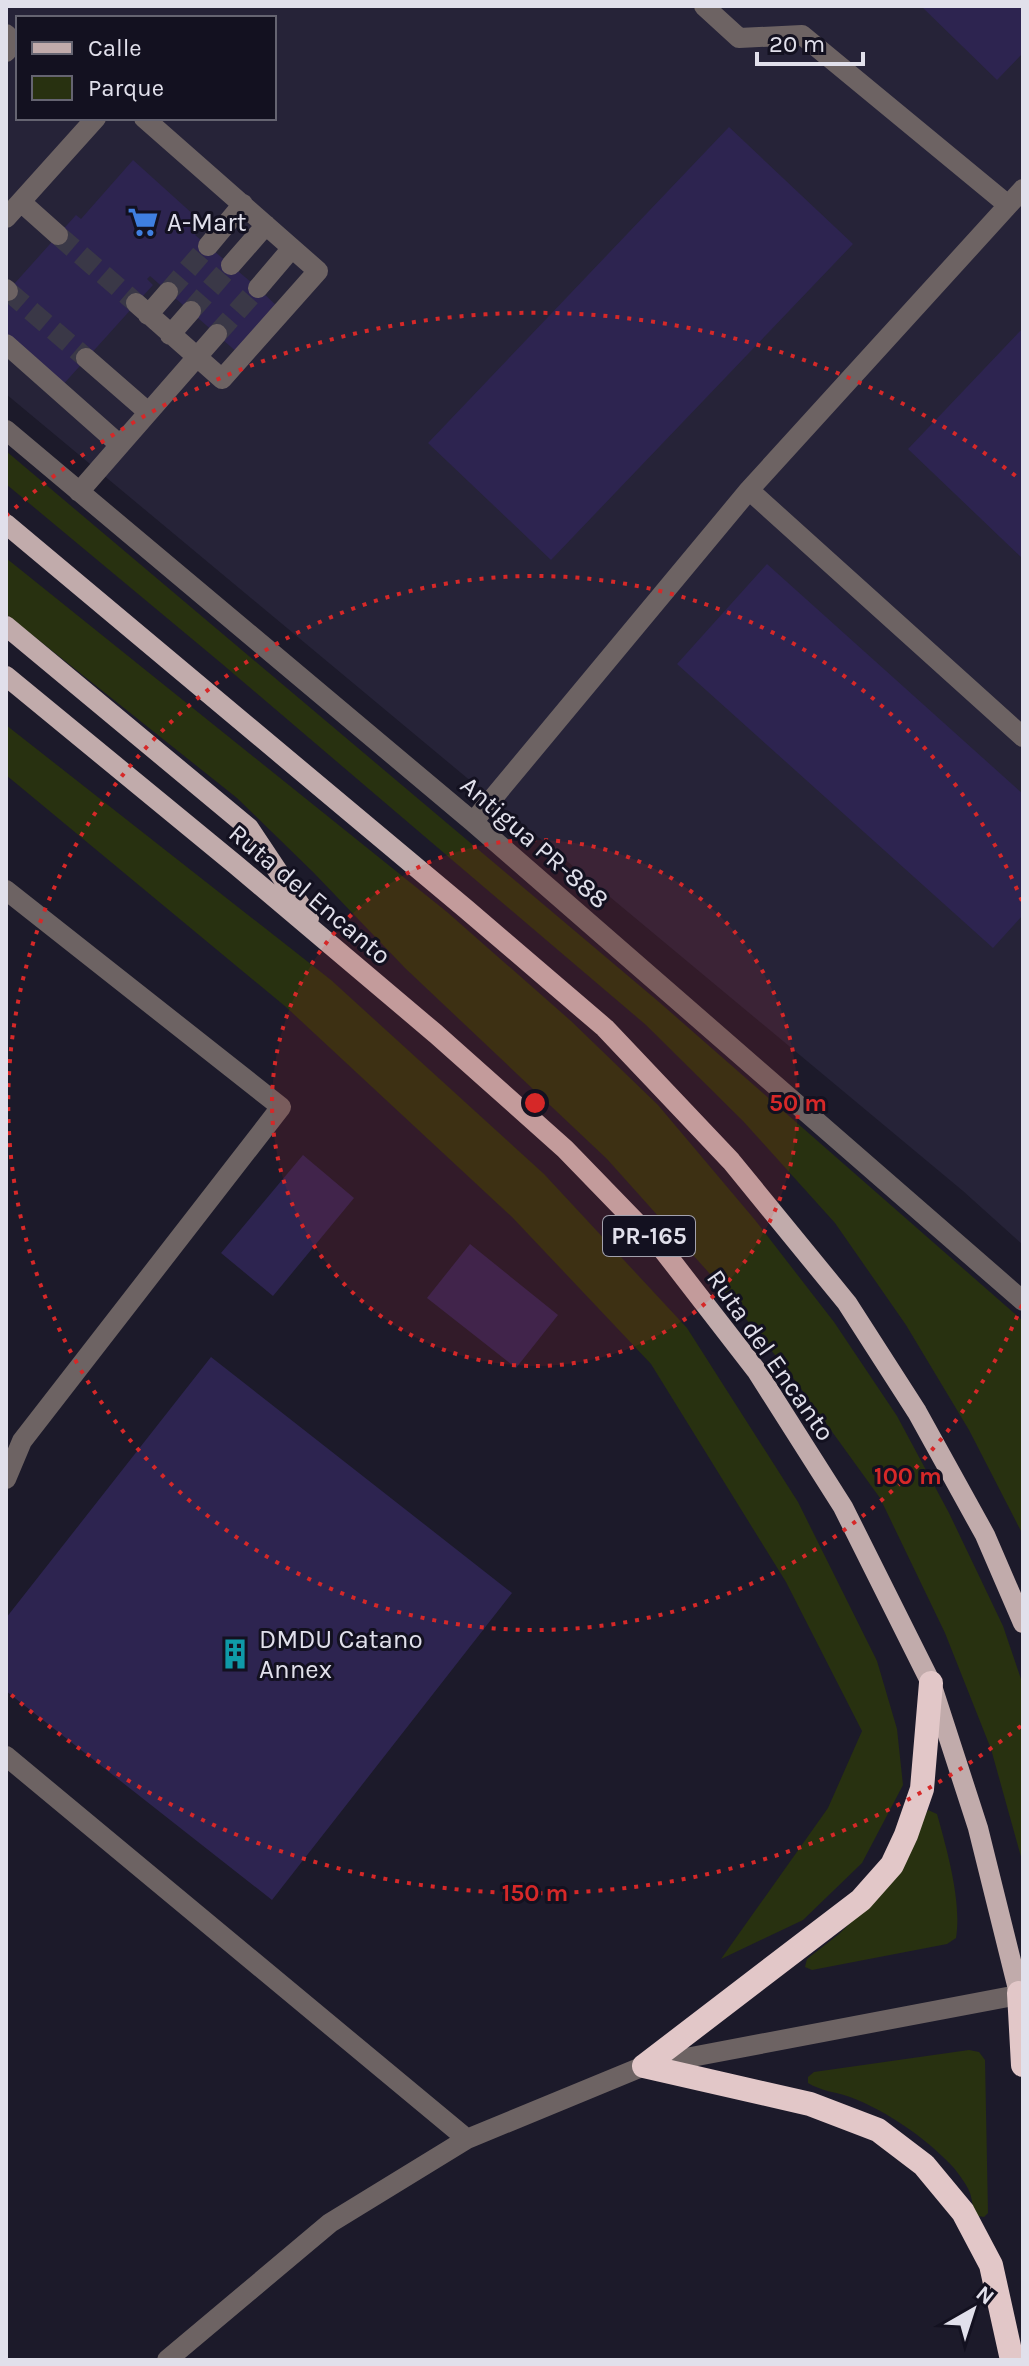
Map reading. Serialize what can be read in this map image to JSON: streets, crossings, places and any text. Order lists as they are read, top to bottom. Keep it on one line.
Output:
{"streets":{"highway":["PR-165"],"main road":["Ruta del Encanto"],"street":["Antigua PR-888"]},"crossings":[["Ruta del Encanto","PR-165"]],"places":{"supermarket":["A-Mart"],"building":["DMDU Catano Annex"]},"legend":["Calle","Parque"],"scale_bar":"20 m","north":"top right","rings":["50 m","100 m","150 m"]}
